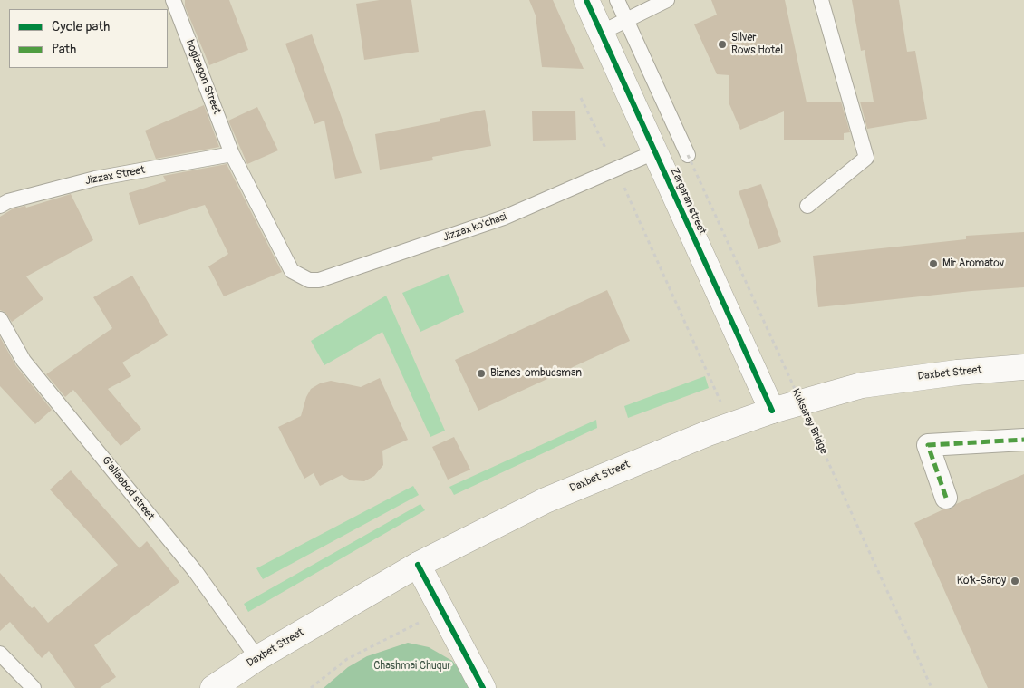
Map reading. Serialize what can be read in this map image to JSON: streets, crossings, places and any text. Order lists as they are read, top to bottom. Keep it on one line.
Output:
{"streets":{"main road":["Zargaran street","Daxbet Street"],"lane":["bogizagon Street","Jizzax Street","Jizzax ko'chasi","G'allaobod street"],"path":["Kuksaray Bridge"]},"crossings":[["bogizagon Street","Jizzax Street"],["bogizagon Street","Jizzax ko'chasi"],["Zargaran street","Jizzax ko'chasi"],["Zargaran street","Daxbet Street"],["Daxbet Street","G'allaobod street"]],"parks":["Chashmai Chuqur"],"places":["Silver Rows Hotel","Mir Aromatov","Biznes-ombudsman","Ko'k-Saroy"],"legend":["Cycle path","Path"]}
